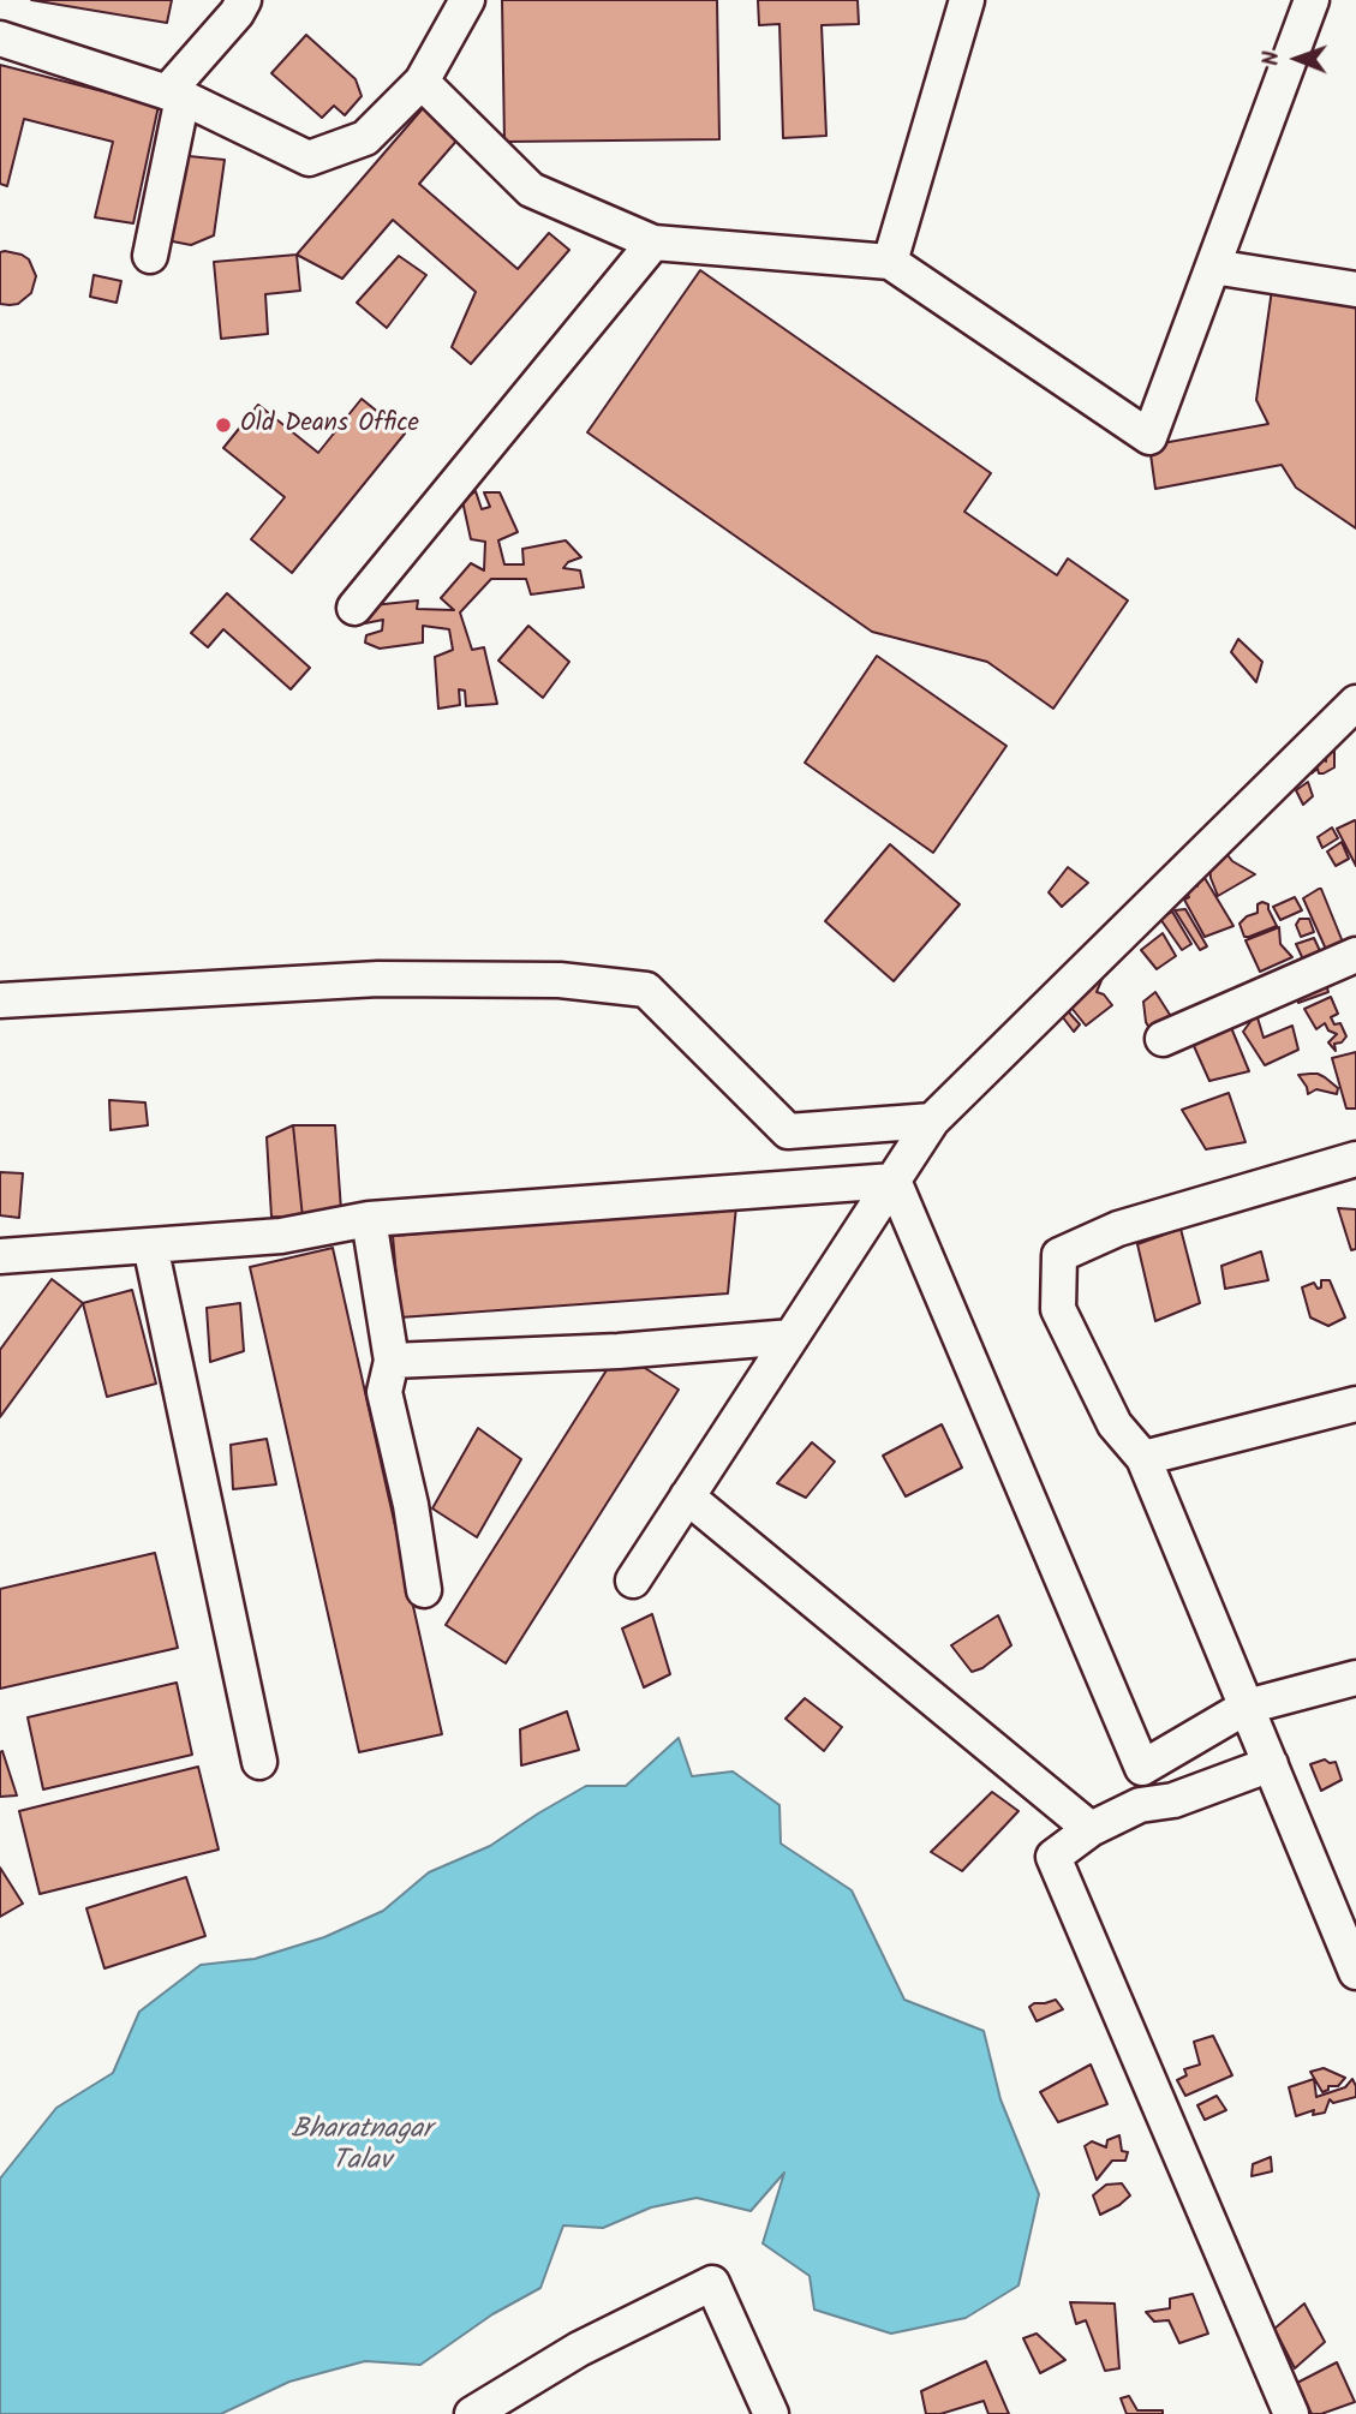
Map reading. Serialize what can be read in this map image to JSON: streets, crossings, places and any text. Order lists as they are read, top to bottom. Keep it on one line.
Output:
{"water":["Bharatnagar Talav"],"places":["Old Deans Office"],"north":"left"}
